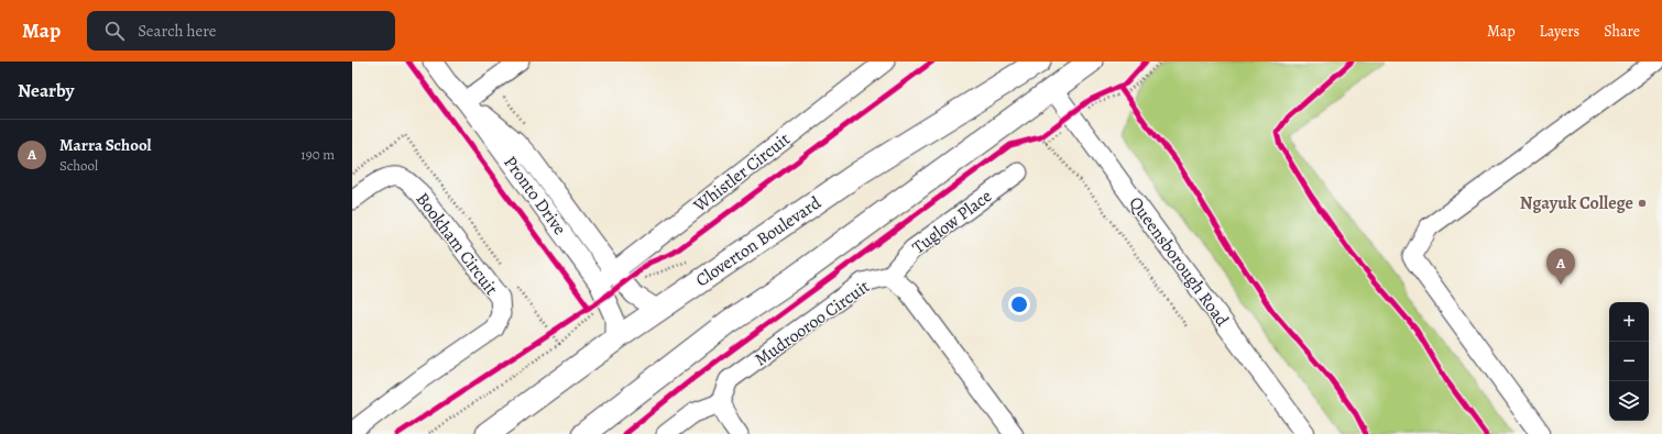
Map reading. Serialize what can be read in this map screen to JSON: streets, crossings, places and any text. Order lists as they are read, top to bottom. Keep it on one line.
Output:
{"streets":{"street":["Whistler Circuit","Pronto Drive","Tuglow Place","Cloverton Boulevard","Bookham Circuit","Queensborough Road","Mudrooroo Circuit"]},"crossings":[["Whistler Circuit","Pronto Drive"],["Pronto Drive","Cloverton Boulevard"],["Tuglow Place","Mudrooroo Circuit"]],"places":["Ngayuk College"],"page":{"header":"Map","search":"Search here","nav":["Map","Layers","Share"],"heading":"Nearby","list":[{"mark":"A","name":"Marra School","note":"School","value":"190 m"}],"pins":"A","map_buttons":["+","−"]}}
